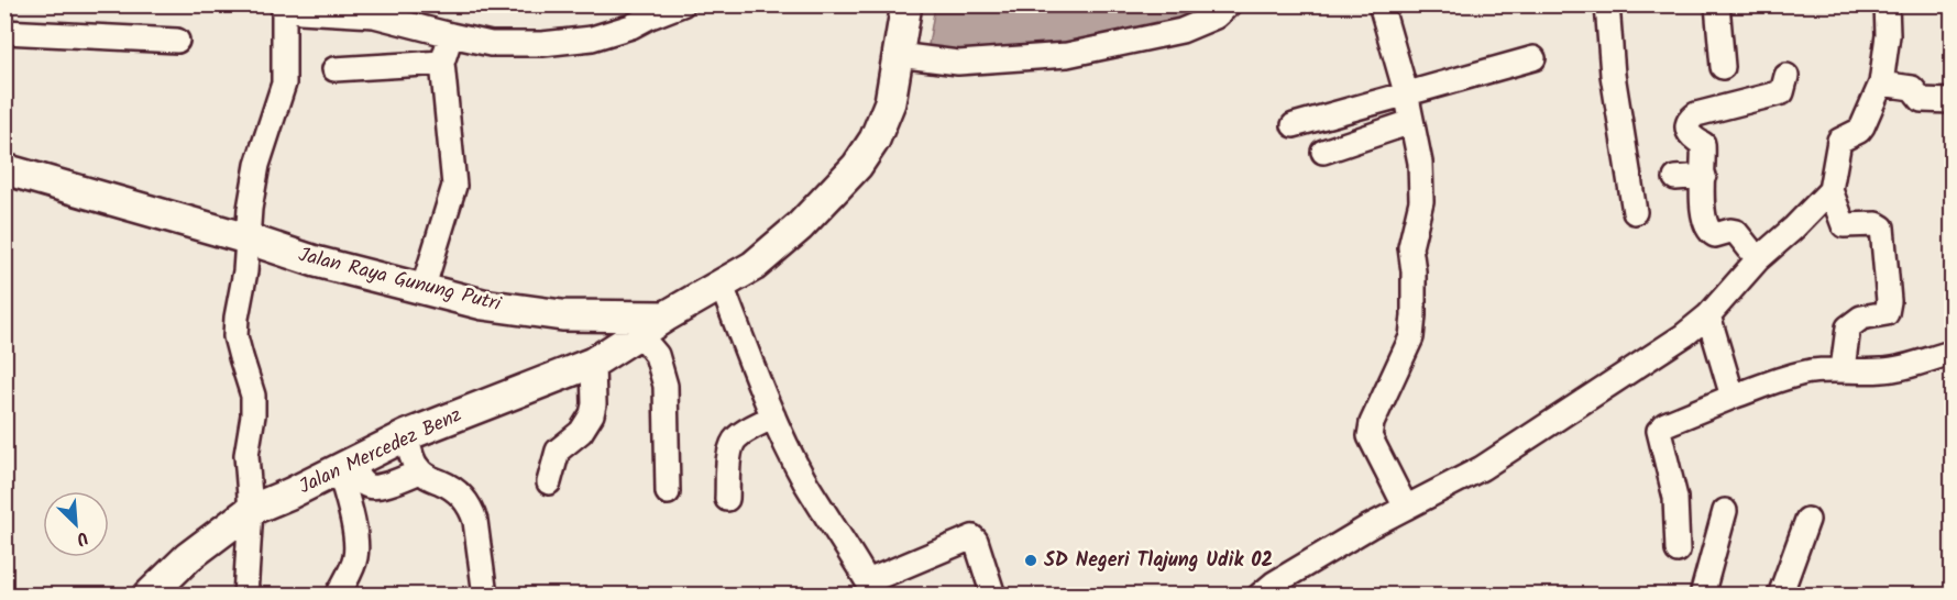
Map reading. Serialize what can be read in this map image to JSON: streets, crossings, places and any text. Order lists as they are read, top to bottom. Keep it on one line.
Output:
{"streets":{"main road":["Jalan Raya Gunung Putri","Jalan Mercedez Benz"]},"crossings":[["Jalan Raya Gunung Putri","Jalan Mercedez Benz"]],"places":["SD Negeri Tlajung Udik 02"],"north":"bottom right"}
